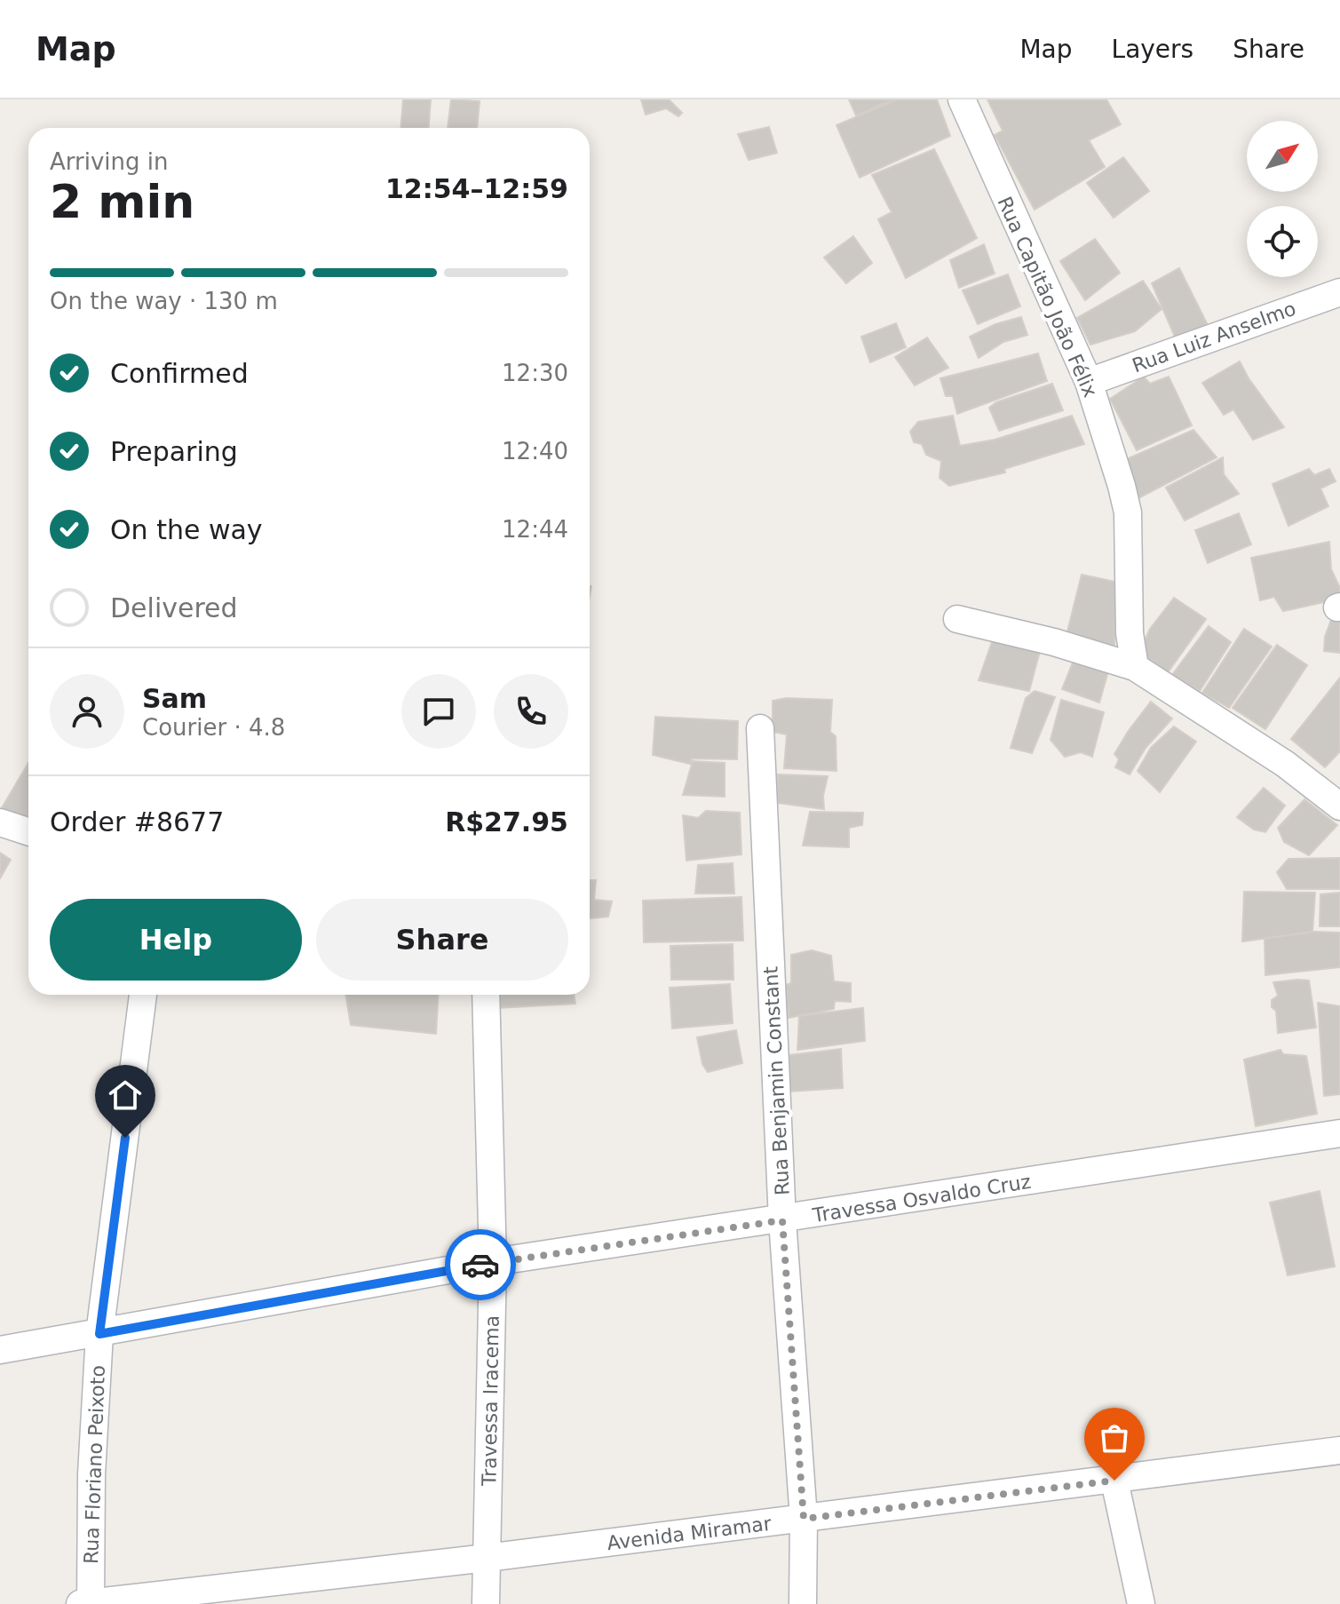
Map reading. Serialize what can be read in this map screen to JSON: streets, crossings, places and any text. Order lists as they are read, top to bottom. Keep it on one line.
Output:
{"streets":{"street":["Rua Capitão João Félix","Rua Luiz Anselmo","Rua Benjamin Constant","Travessa Osvaldo Cruz","Travessa Iracema","Rua Floriano Peixoto","Avenida Miramar"]},"crossings":[["Rua Capitão João Félix","Rua Luiz Anselmo"],["Rua Benjamin Constant","Travessa Osvaldo Cruz"],["Rua Benjamin Constant","Avenida Miramar"],["Travessa Osvaldo Cruz","Travessa Iracema"],["Travessa Osvaldo Cruz","Rua Floriano Peixoto"],["Travessa Iracema","Avenida Miramar"],["Rua Floriano Peixoto","Avenida Miramar"]],"north":"top right","page":{"header":"Map","nav":["Map","Layers","Share"],"heading":["2 min","Arriving in","12:54–12:59"],"panel":["Sam","Courier · 4.8","Order #8677","R$27.95"],"bar":"On the way · 130 m","list":[["Confirmed","12:30"],["Preparing","12:40"],["On the way","12:44"],"Delivered"],"buttons":["Help","Share"]}}
